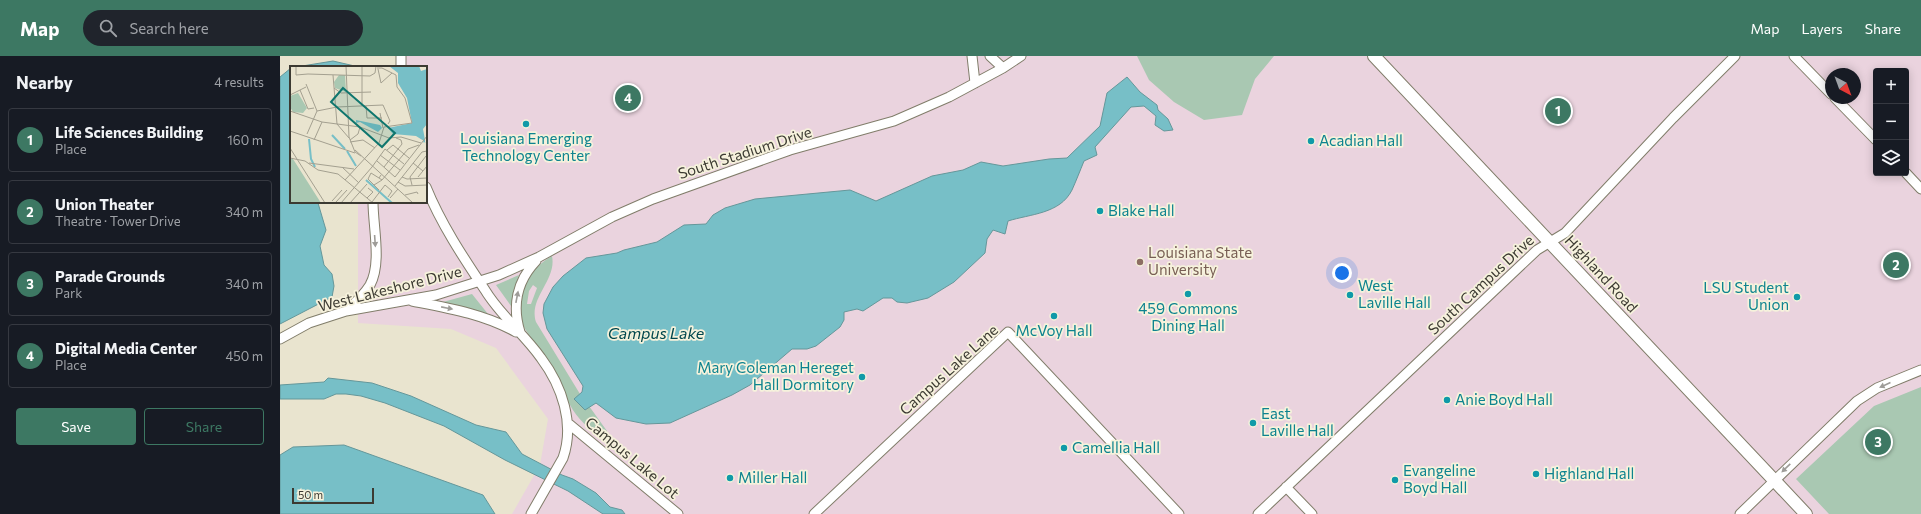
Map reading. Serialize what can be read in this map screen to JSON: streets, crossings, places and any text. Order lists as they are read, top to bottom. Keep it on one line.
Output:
{"streets":{"street":["South Stadium Drive","Highland Road","South Campus Drive","West Lakeshore Drive","Campus Lake Lane","Campus Lake Lot"]},"crossings":[["South Stadium Drive","West Lakeshore Drive"],["Highland Road","South Campus Drive"],["West Lakeshore Drive","Campus Lake Lot"]],"water":["Campus Lake"],"places":["Louisiana Emerging Technology Center","Acadian Hall","Blake Hall","Louisiana State University","459 Commons Dining Hall","West Laville Hall","LSU Student Union","McVoy Hall","Mary Coleman Hereget Hall Dormitory","Anie Boyd Hall","East Laville Hall","Camellia Hall","Highland Hall","Miller Hall","Evangeline Boyd Hall"],"scale_bar":"50 m","north":"bottom right","page":{"header":"Map","search":"Search here","nav":["Map","Layers","Share"],"heading":["Nearby","4 results"],"map_buttons":["+","−"],"pins":["4","1","2","3"],"list":[{"mark":"1","name":"Life Sciences Building","note":"Place","value":"160 m"},{"mark":"2","name":"Union Theater","note":"Theatre · Tower Drive","value":"340 m"},{"mark":"3","name":"Parade Grounds","note":"Park","value":"340 m"},{"mark":"4","name":"Digital Media Center","note":"Place","value":"450 m"}],"buttons":["Save","Share"],"scale":"50 m"}}
